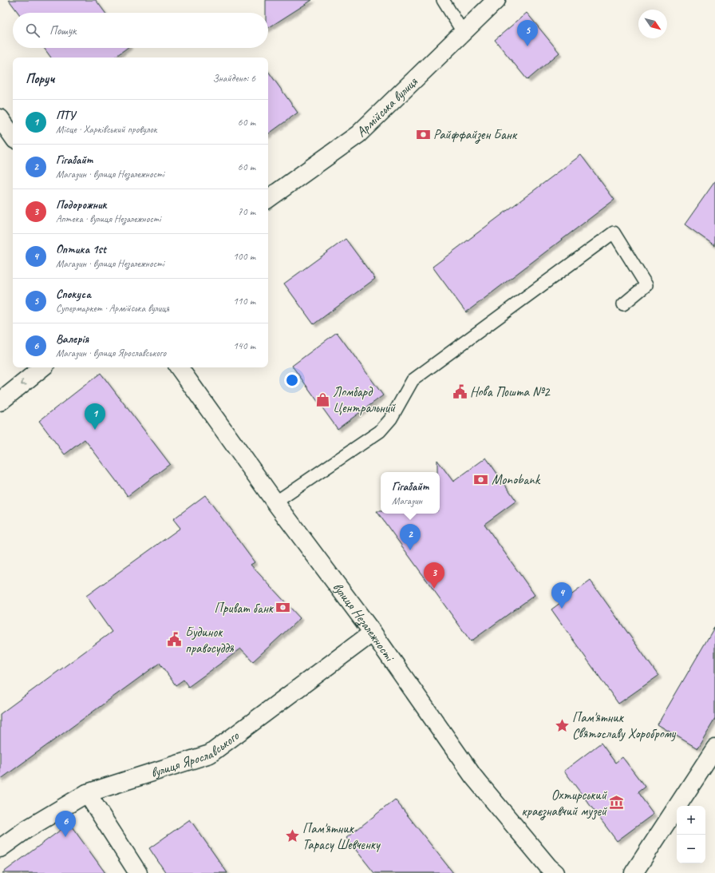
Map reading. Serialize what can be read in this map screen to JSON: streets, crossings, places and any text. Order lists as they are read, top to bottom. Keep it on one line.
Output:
{"streets":{"street":["Армійська вулиця","вулиця Незалежності","вулиця Ярославського"]},"crossings":[["вулиця Незалежності","вулиця Ярославського"]],"places":{"bank":["Райффайзен Банк","Monobank","Приват банк"],"public building":["Нова Пошта №2","Будинок правосуддя"],"shop":["Ломбард Центральний"],"place":["Пам'ятник Святославу Хороброму","Пам'ятник Тарасу Шевченку"],"museum":["Охтирський краєзнавчий музей"]},"north":"bottom right","page":{"search":"Пошук","pins":["5","1","2","3","4","6"],"heading":["Поруч","Знайдено: 6"],"list":[{"mark":"1","name":"ПТУ","note":"Місце · Харківський провулок","value":"60 m"},{"mark":"2","name":"Гігабайт","note":"Магазин · вулиця Незалежності","value":"60 m"},{"mark":"3","name":"Подорожник","note":"Аптека · вулиця Незалежності","value":"70 m"},{"mark":"4","name":"Оптика 1st","note":"Магазин · вулиця Незалежності","value":"100 m"},{"mark":"5","name":"Спокуса","note":"Супермаркет · Армійська вулиця","value":"110 m"},{"mark":"6","name":"Валерія","note":"Магазин · вулиця Ярославського","value":"140 m"}],"popup":["Гігабайт","Магазин"],"map_buttons":["+","−"]}}
